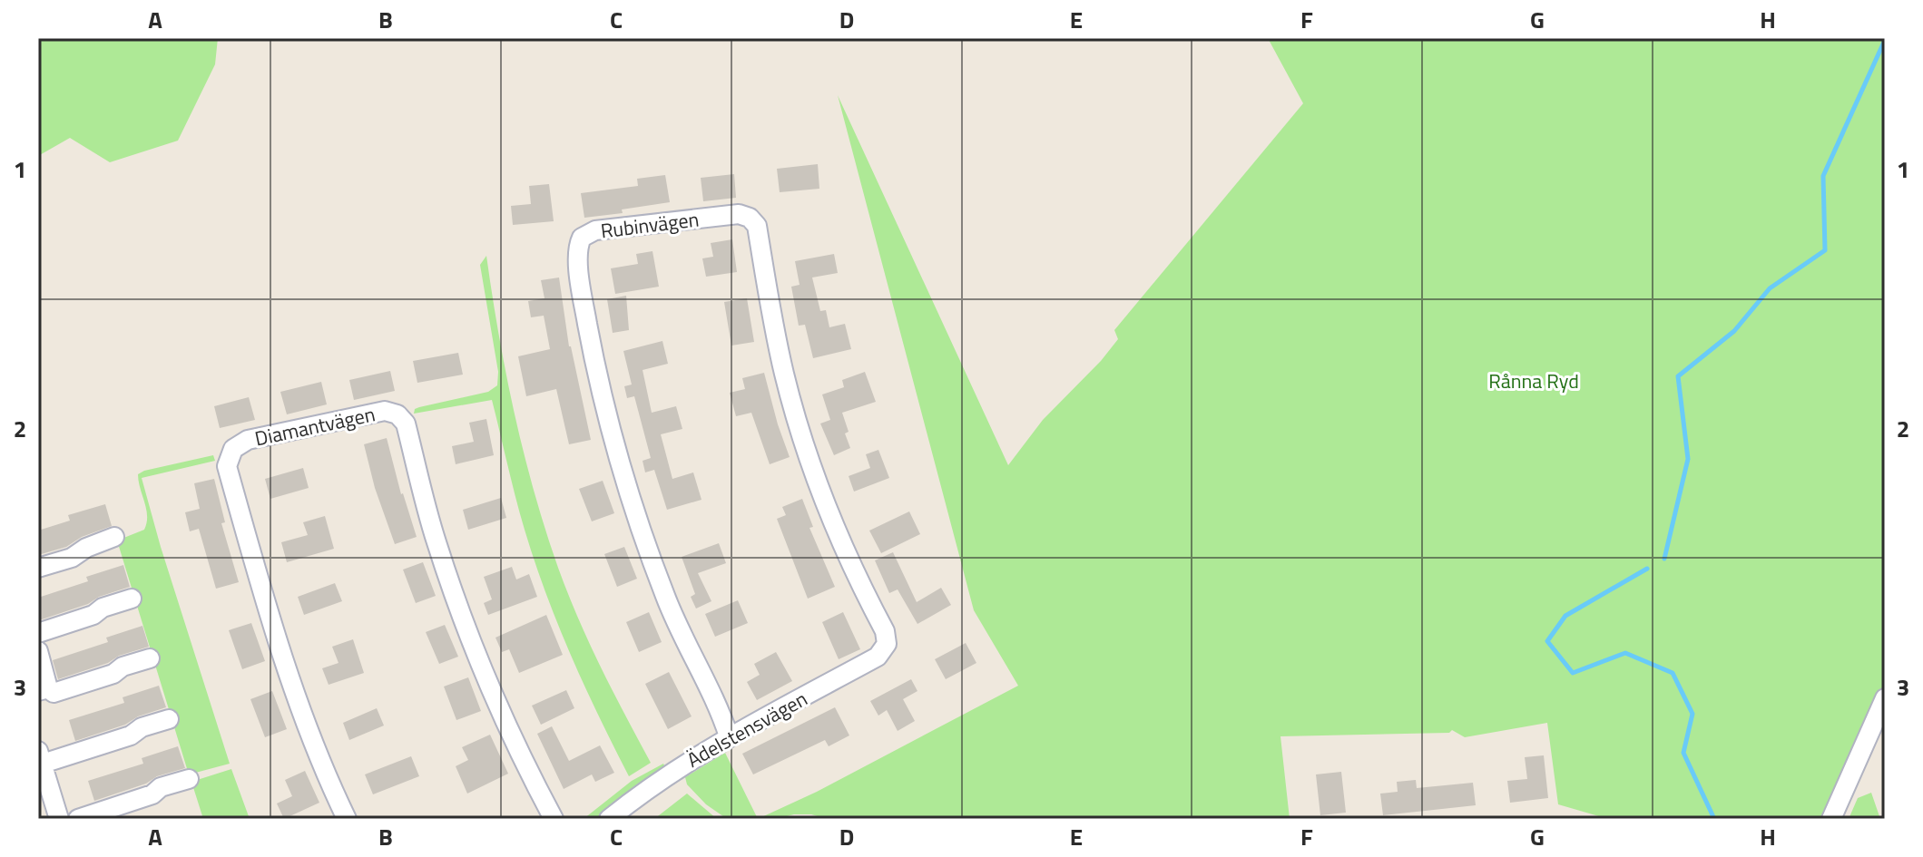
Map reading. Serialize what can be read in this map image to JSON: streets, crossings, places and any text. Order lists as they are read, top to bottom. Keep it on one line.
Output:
{"streets":{"street":["Rubinvägen","Diamantvägen","Ädelstensvägen"]},"crossings":[["Rubinvägen","Ädelstensvägen"]],"parks":["Rånna Ryd"],"grid":{"columns":["A","B","C","D","E","F","G","H"],"rows":["1","2","3"]}}
